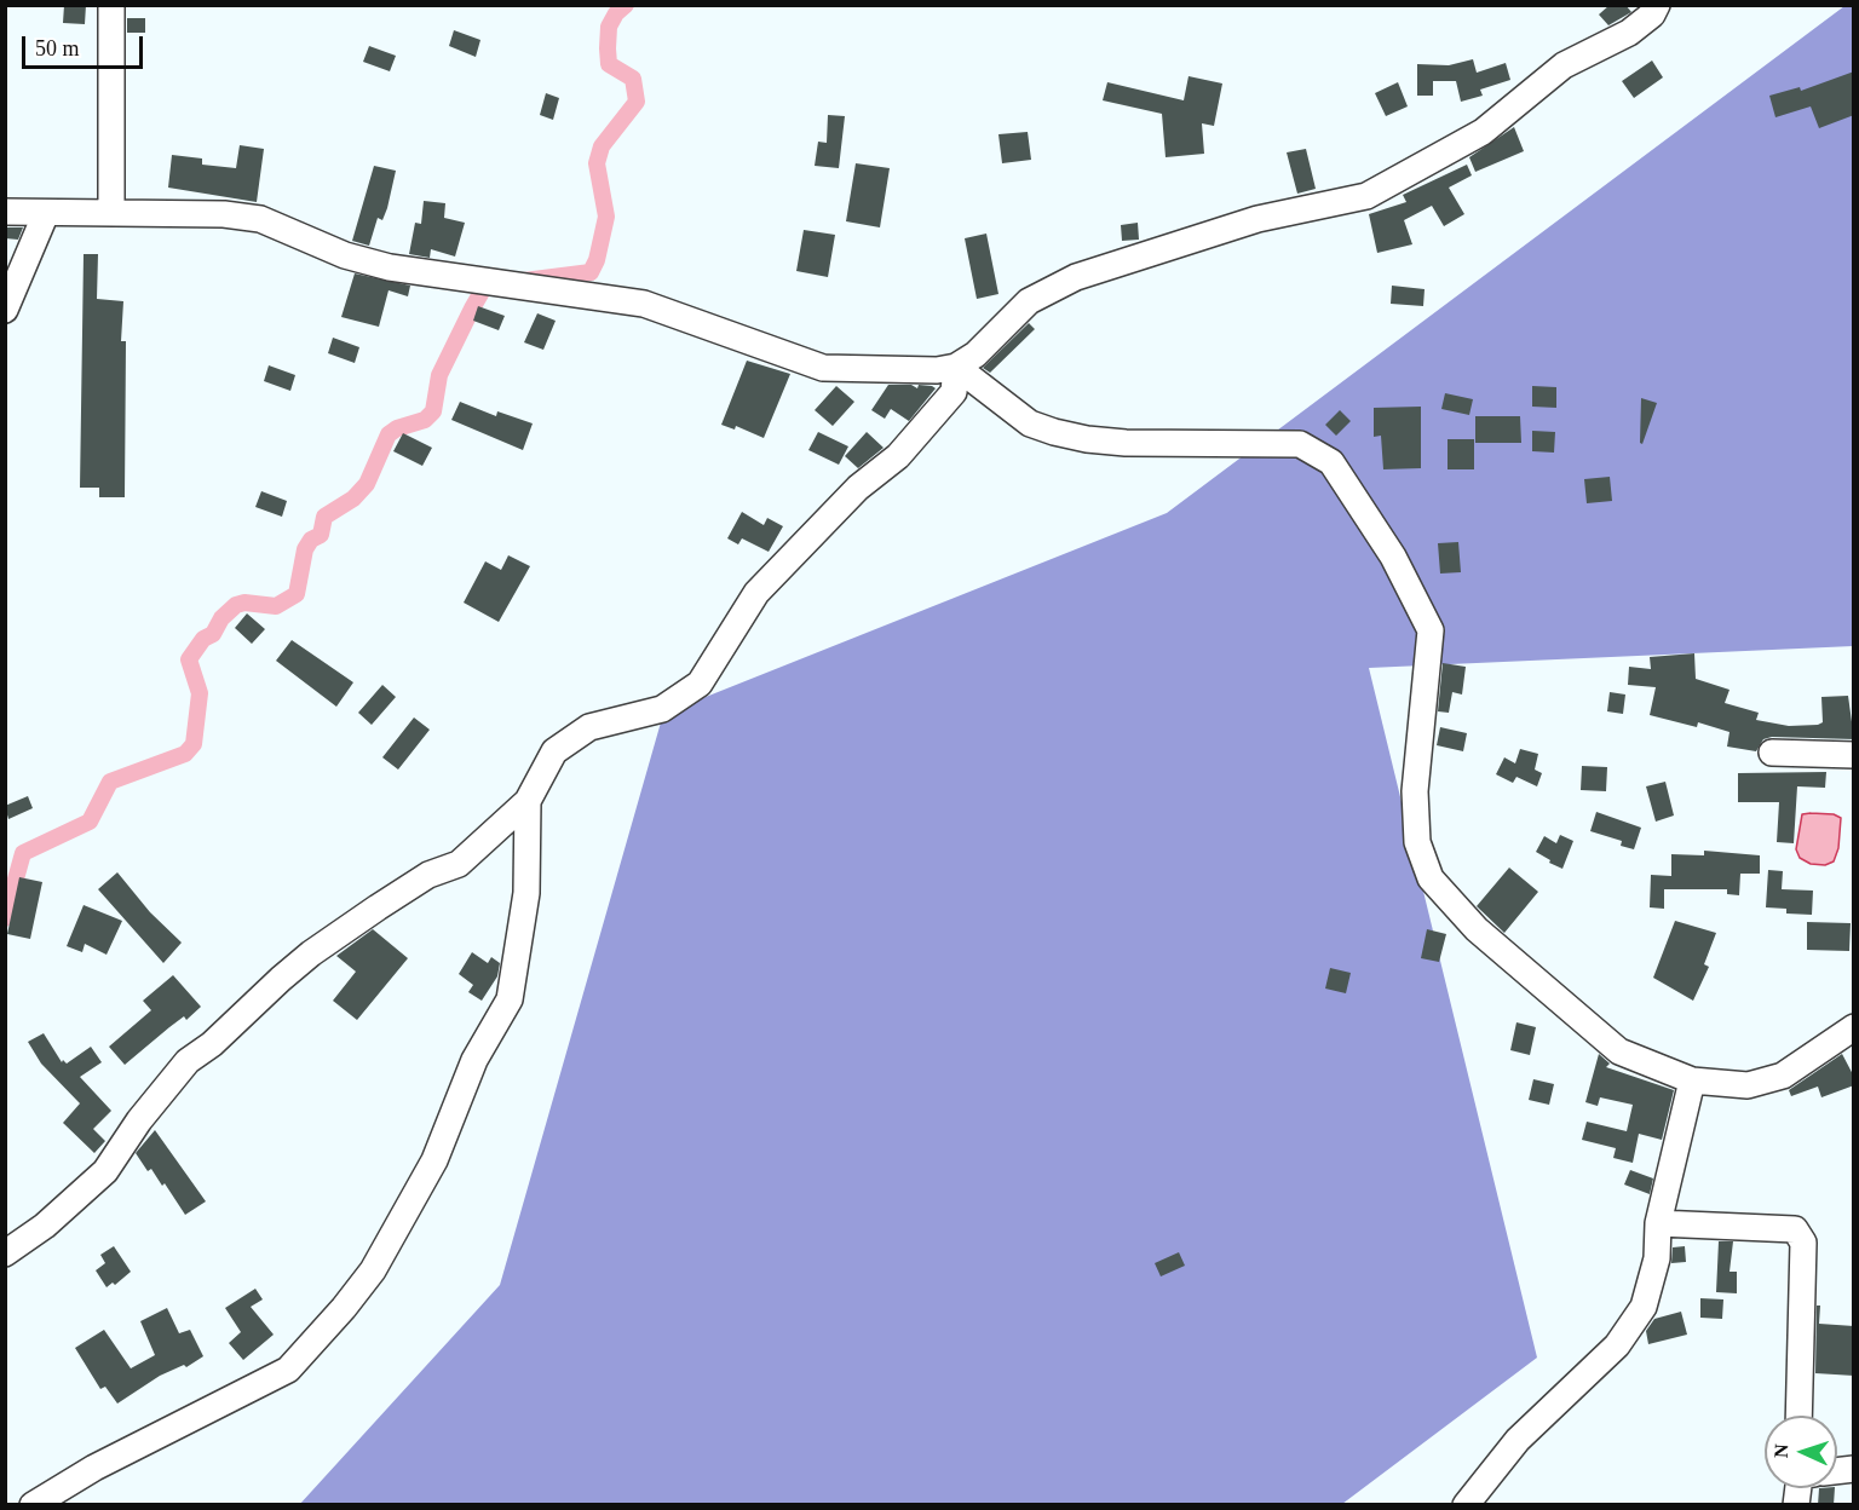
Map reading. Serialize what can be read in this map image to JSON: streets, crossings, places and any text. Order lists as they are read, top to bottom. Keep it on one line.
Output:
{"scale_bar":"50 m","north":"left"}
